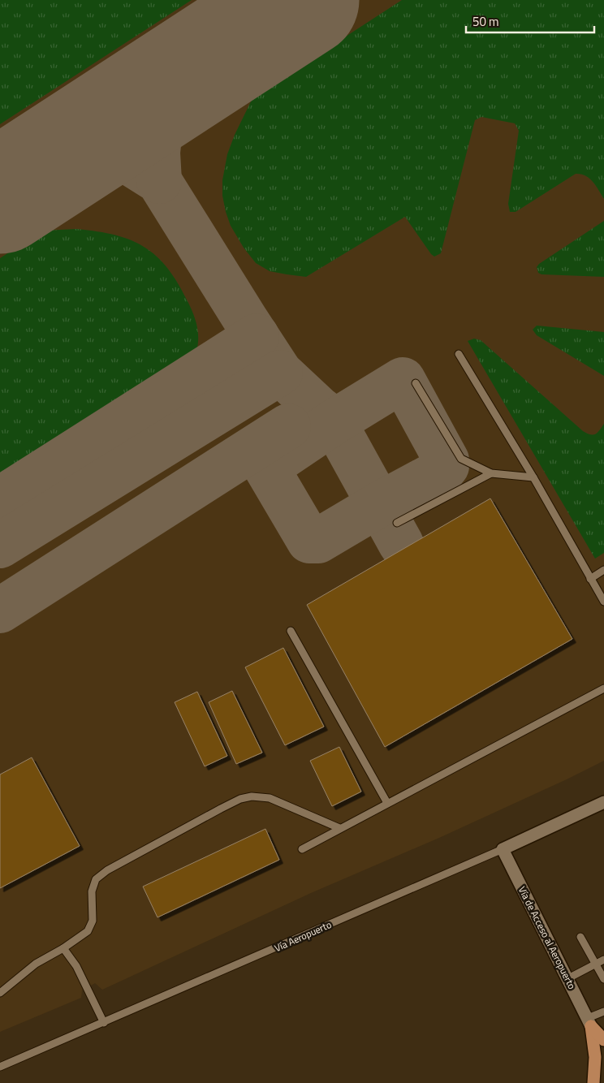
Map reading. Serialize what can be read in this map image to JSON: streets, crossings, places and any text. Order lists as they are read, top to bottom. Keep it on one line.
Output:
{"streets":{"street":["Vía Aeropuerto","Vía de Acceso al Aeropuerto"]},"crossings":[["Vía Aeropuerto","Vía de Acceso al Aeropuerto"]],"scale_bar":"50 m"}
